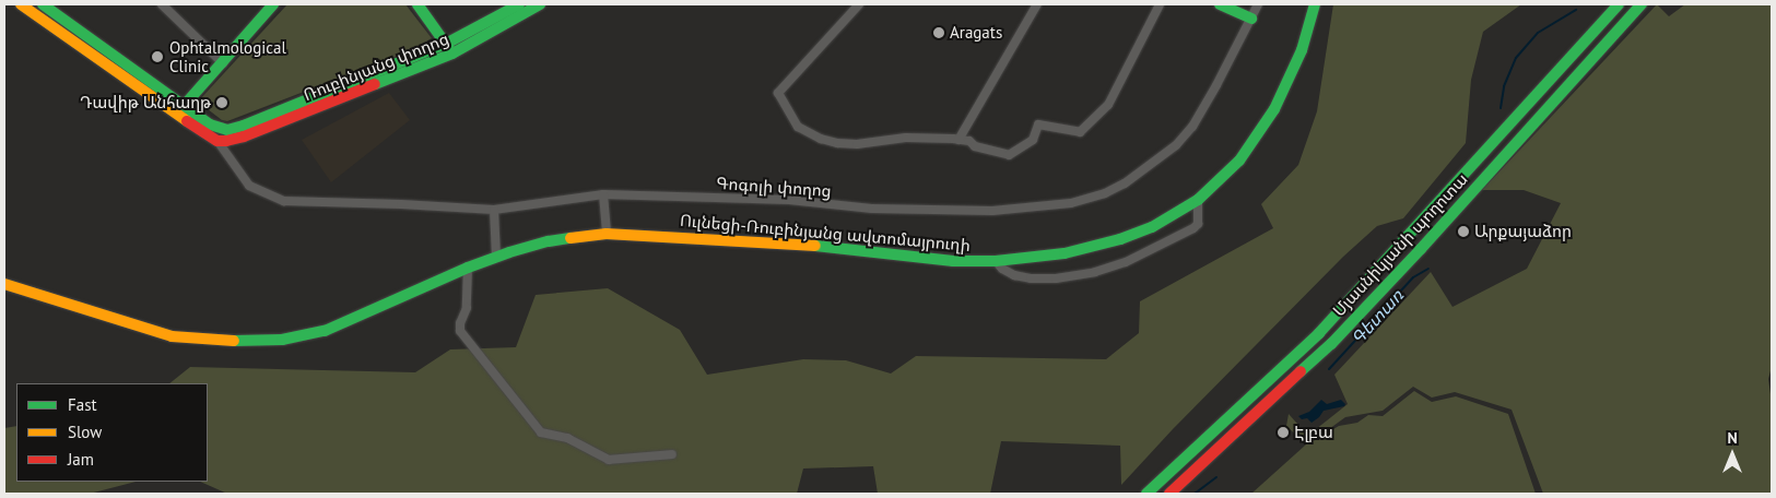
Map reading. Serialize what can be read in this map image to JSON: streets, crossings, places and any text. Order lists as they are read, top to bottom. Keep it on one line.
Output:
{"streets":{"main road":["Ռուբինյանց փողոց","Ուլնեցի-Ռուբինյանց ավտոմայրուղի","Մյասնիկյանի պողոտա"],"street":["Գոգոլի փողոց"]},"crossings":[["Ռուբինյանց փողոց","Գոգոլի փողոց"]],"water":["Գետառ"],"places":["Aragats","Ophtalmological Clinic","Դավիթ Անհաղթ","Արքայաձոր","Էլբա"],"legend":["Fast","Slow","Jam"],"north":"top"}
